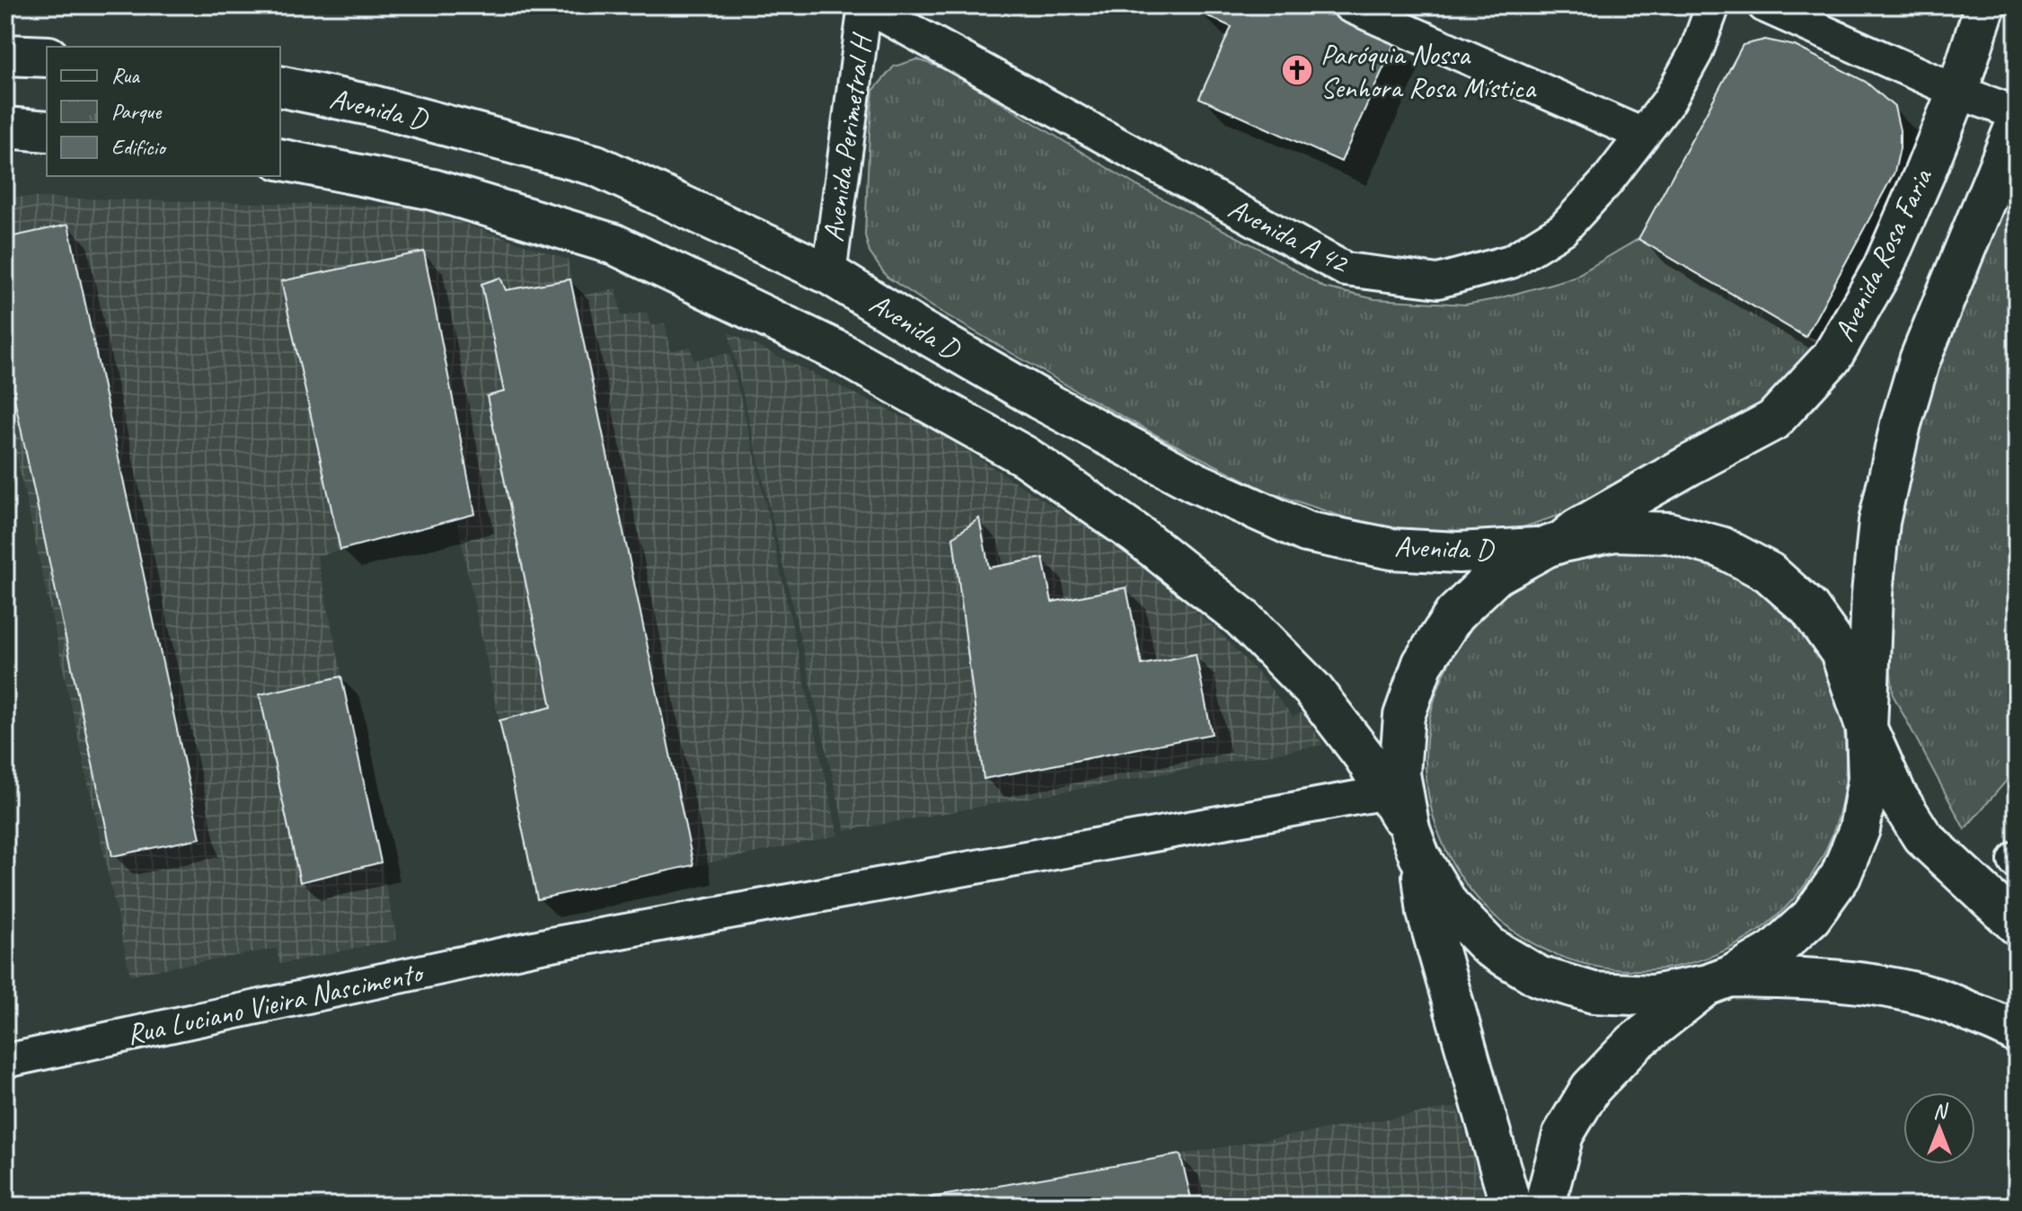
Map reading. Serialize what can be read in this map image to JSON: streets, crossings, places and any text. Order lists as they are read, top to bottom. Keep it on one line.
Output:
{"streets":{"street":["Avenida D","Avenida Perimetral H","Avenida A 42","Avenida Rosa Faria","Rua Luciano Vieira Nascimento"]},"crossings":[["Avenida D","Avenida Perimetral H"],["Avenida D","Avenida Rosa Faria"],["Avenida D","Rua Luciano Vieira Nascimento"],["Avenida Perimetral H","Avenida A 42"]],"places":{"church":["Paróquia Nossa Senhora Rosa Mística"]},"legend":["Rua","Parque","Edifício"],"north":"top"}
